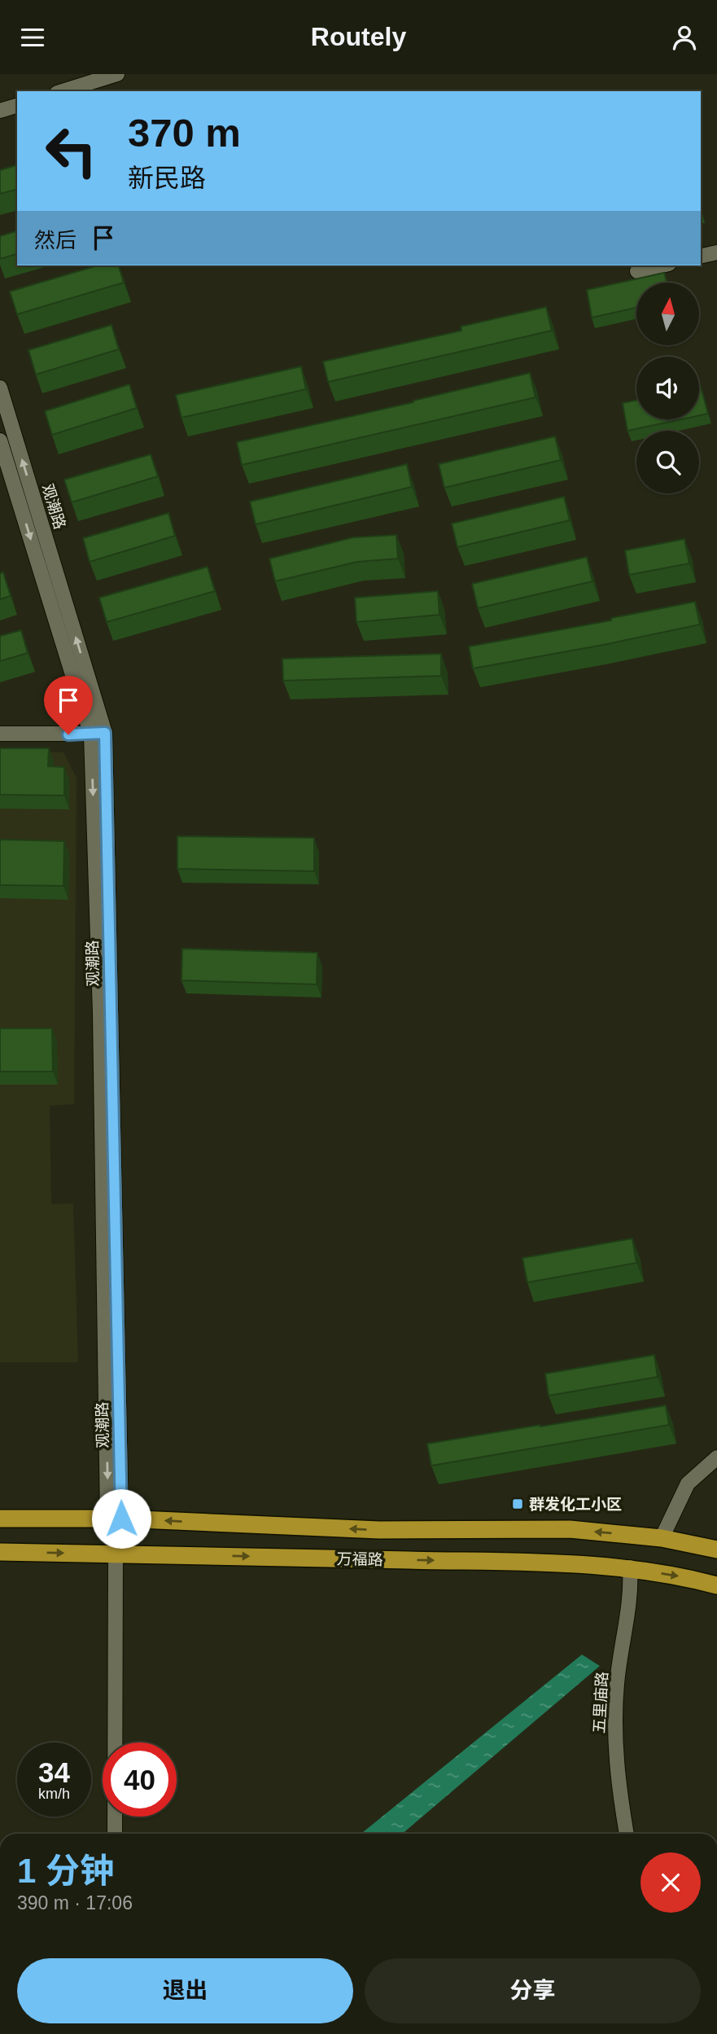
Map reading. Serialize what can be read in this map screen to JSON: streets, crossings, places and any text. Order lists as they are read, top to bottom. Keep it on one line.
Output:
{"streets":{"main road":["万福路"],"street":["观潮路","五里庙路"]},"crossings":[["观潮路","万福路"],["万福路","五里庙路"]],"places":{"transit":["群发化工小区"]},"north":"top","page":{"header":"Routely","turn":["370 m","新民路"],"then":"然后","speed":"34 km/h","limit":"40","heading":["1 分钟","390 m · 17:06"],"buttons":["退出","分享"]}}
